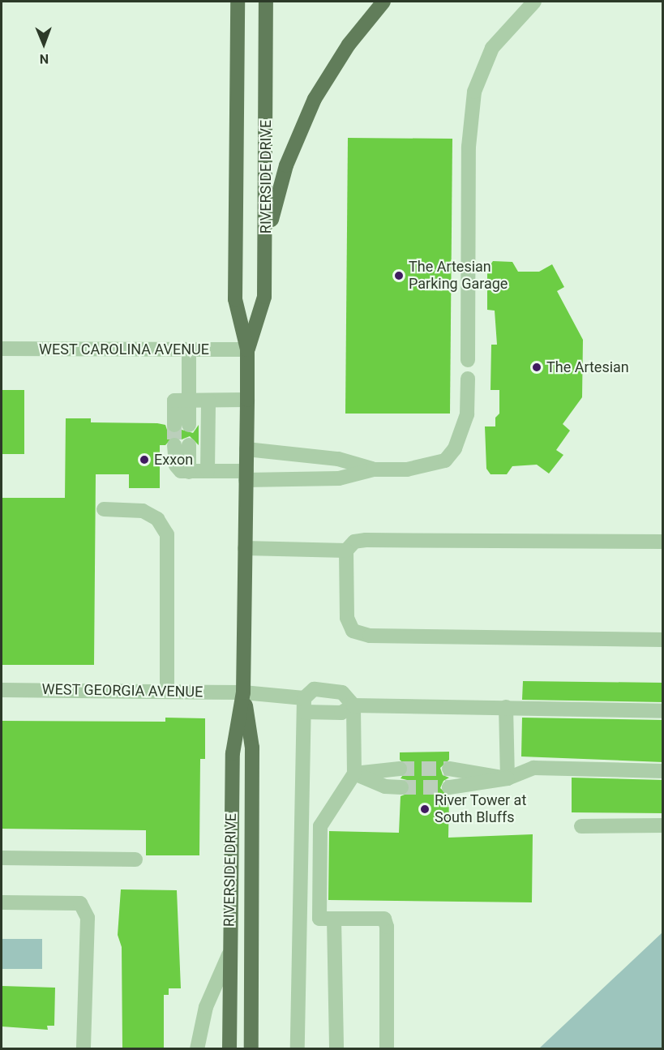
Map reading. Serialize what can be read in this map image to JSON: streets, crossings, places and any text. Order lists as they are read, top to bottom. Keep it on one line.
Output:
{"streets":{"main road":["RIVERSIDE DRIVE"],"street":["WEST CAROLINA AVENUE","WEST GEORGIA AVENUE"]},"crossings":[["RIVERSIDE DRIVE","WEST CAROLINA AVENUE"],["RIVERSIDE DRIVE","WEST GEORGIA AVENUE"]],"places":["The Artesian Parking Garage","The Artesian","Exxon","River Tower at South Bluffs"],"north":"bottom"}
